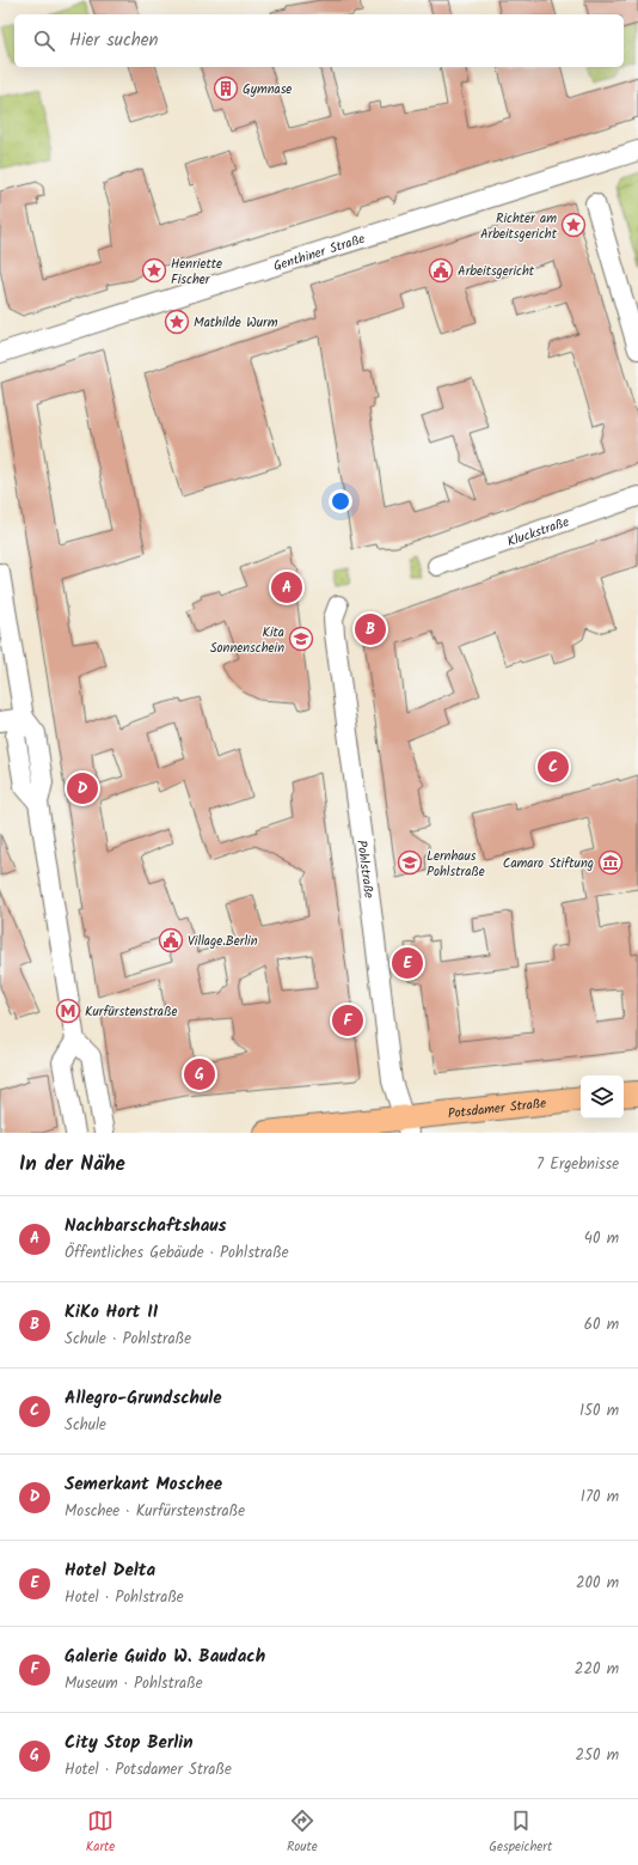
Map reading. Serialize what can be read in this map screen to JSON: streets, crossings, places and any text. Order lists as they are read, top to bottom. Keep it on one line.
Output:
{"streets":{"main road":["Potsdamer Straße"],"street":["Genthiner Straße","Kluckstraße","Pohlstraße"]},"crossings":[["Pohlstraße","Potsdamer Straße"]],"places":{"building":["Gymnase"],"place":["Richter am Arbeitsgericht","Henriette Fischer","Mathilde Wurm"],"public building":["Arbeitsgericht","Village.Berlin"],"school or university":["Kita Sonnenschein","Lernhaus Pohlstraße"],"museum":["Camaro Stiftung"],"metro station":["Kurfürstenstraße"]},"page":{"search":"Hier suchen","pins":["A","B","C","D","E","F","G"],"heading":["In der Nähe","7 Ergebnisse"],"list":[{"mark":"A","name":"Nachbarschaftshaus","note":"Öffentliches Gebäude · Pohlstraße","value":"40 m"},{"mark":"B","name":"KiKo Hort II","note":"Schule · Pohlstraße","value":"60 m"},{"mark":"C","name":"Allegro-Grundschule","note":"Schule","value":"150 m"},{"mark":"D","name":"Semerkant Moschee","note":"Moschee · Kurfürstenstraße","value":"170 m"},{"mark":"E","name":"Hotel Delta","note":"Hotel · Pohlstraße","value":"200 m"},{"mark":"F","name":"Galerie Guido W. Baudach","note":"Museum · Pohlstraße","value":"220 m"},{"mark":"G","name":"City Stop Berlin","note":"Hotel · Potsdamer Straße","value":"250 m"}],"nav":["Karte","Route","Gespeichert"]}}
